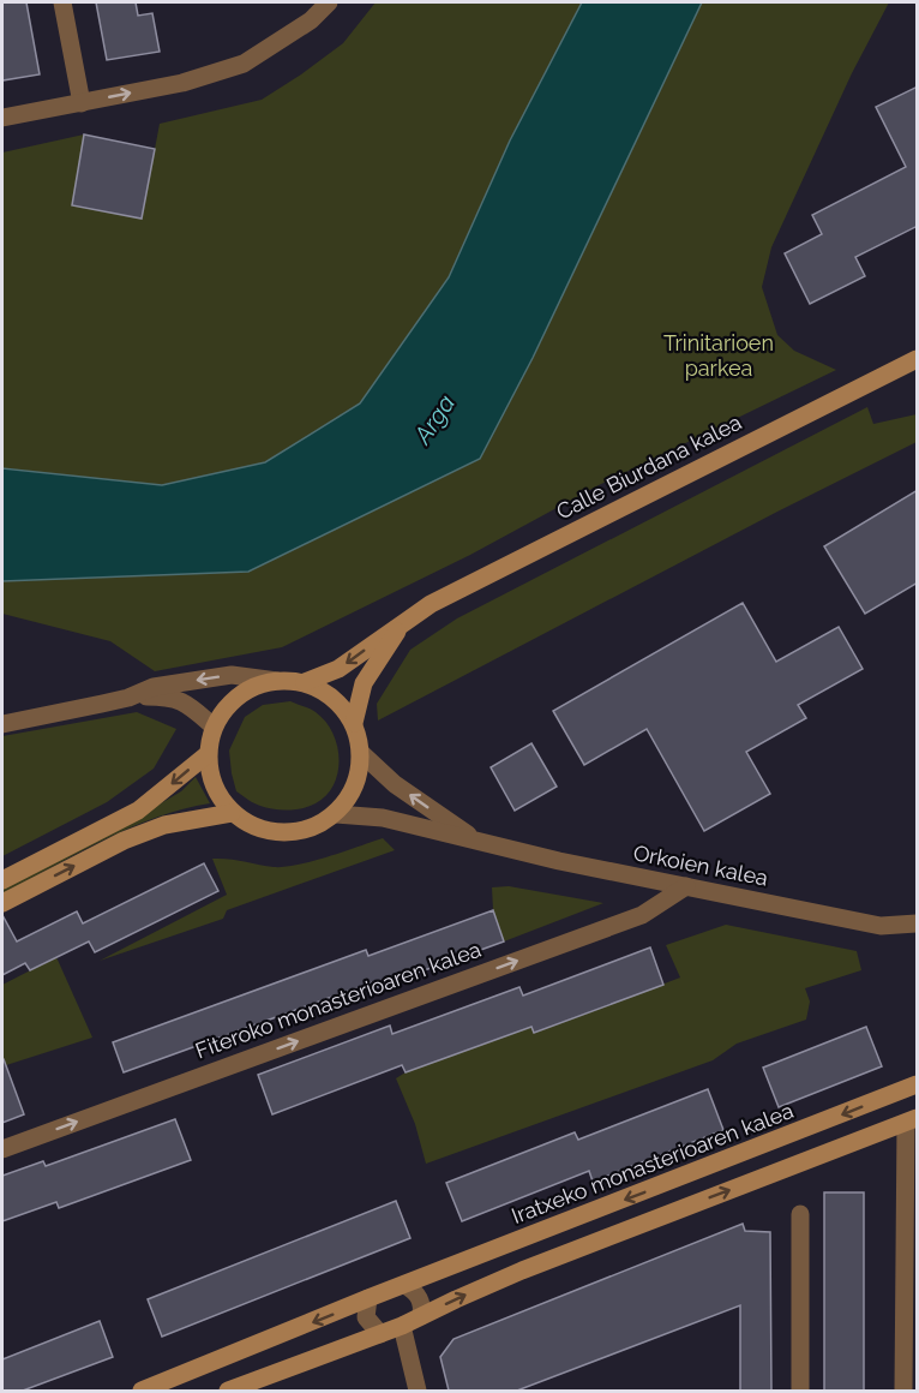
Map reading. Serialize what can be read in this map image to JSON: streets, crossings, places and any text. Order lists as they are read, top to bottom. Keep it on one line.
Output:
{"streets":{"street":["Calle Biurdana kalea","Orkoien kalea","Fiteroko monasterioaren kalea","Iratxeko monasterioaren kalea"]},"crossings":[["Calle Biurdana kalea","Orkoien kalea"],["Orkoien kalea","Fiteroko monasterioaren kalea"]],"one_way":["Fiteroko monasterioaren kalea"],"water":["Arga"],"parks":["Trinitarioen parkea"]}
